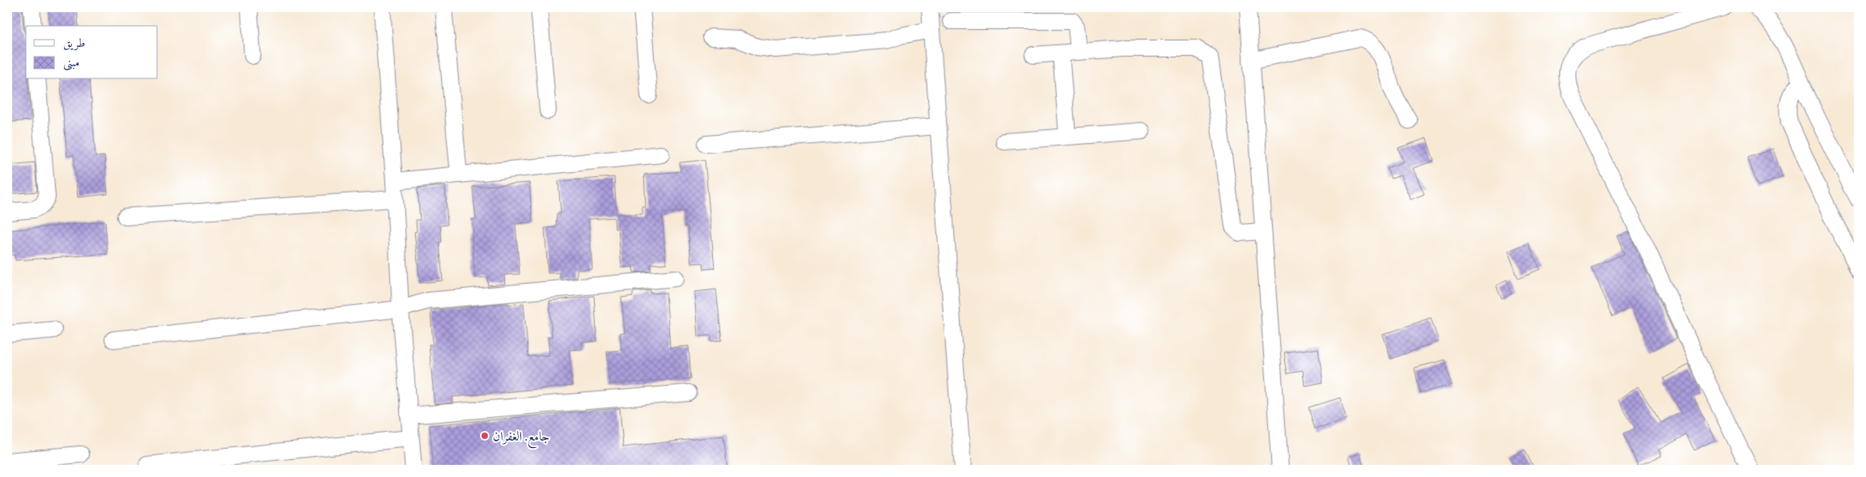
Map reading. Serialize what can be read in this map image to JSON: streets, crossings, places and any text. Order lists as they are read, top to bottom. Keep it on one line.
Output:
{"places":["جامع. الغفران"],"legend":["طريق","مبنى"]}
